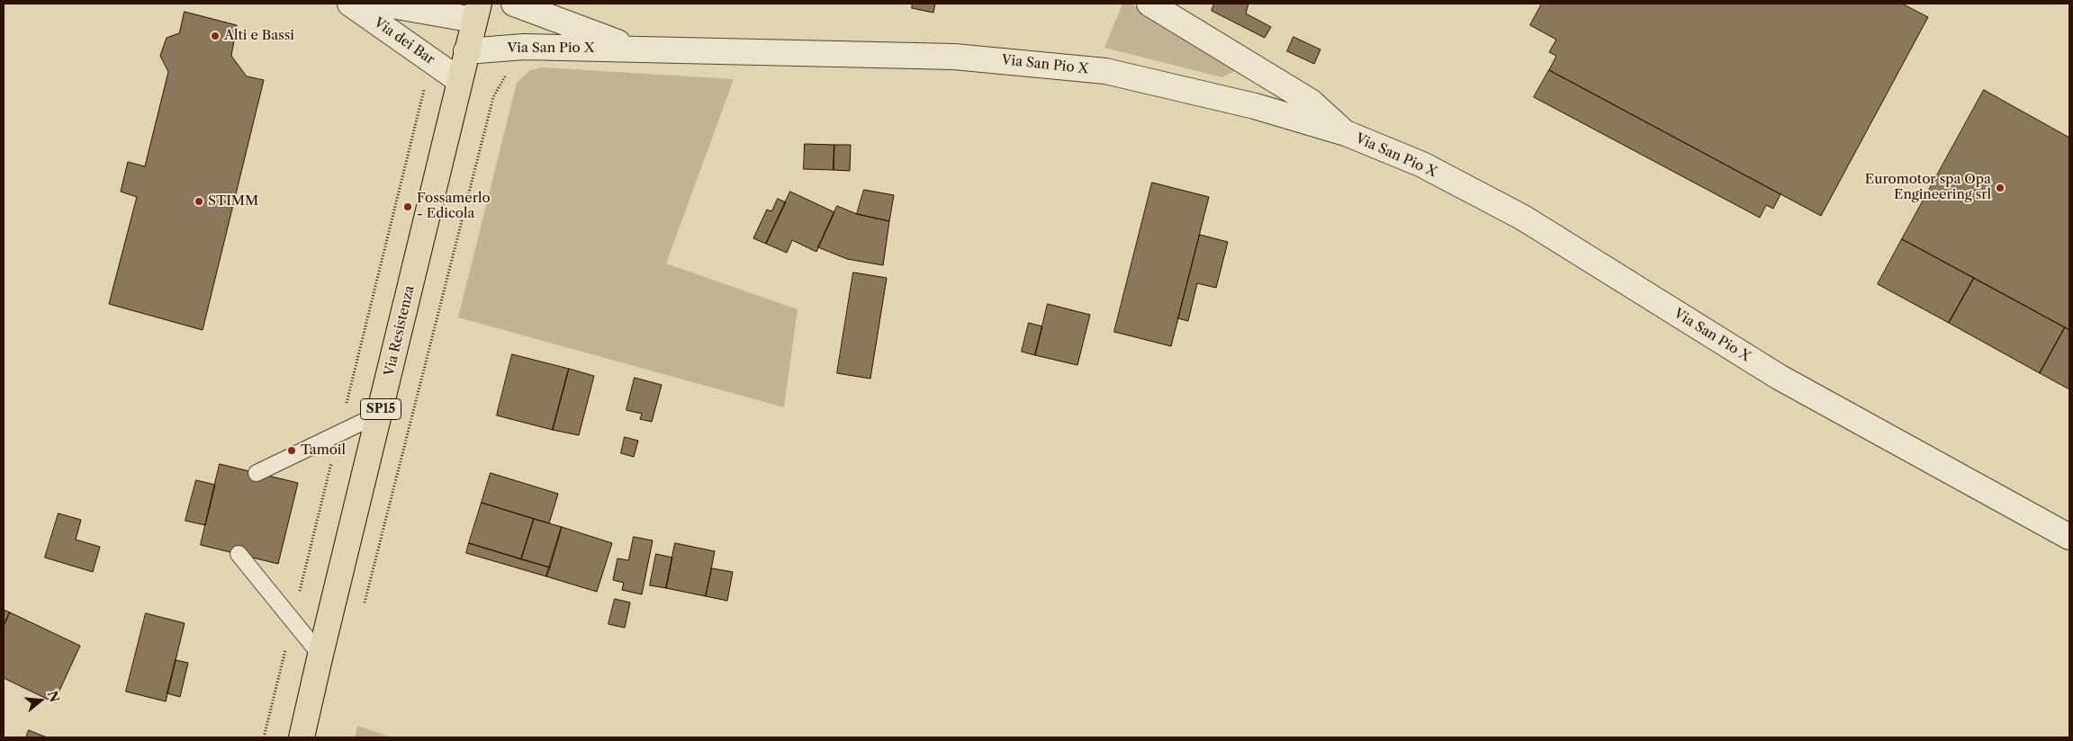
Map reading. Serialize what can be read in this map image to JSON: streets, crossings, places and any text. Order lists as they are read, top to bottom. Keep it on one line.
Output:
{"streets":{"main road":["Via Resistenza","SP15"],"street":["Via dei Bar","Via San Pio X"]},"crossings":[["Via dei Bar","Via Resistenza"],["Via San Pio X","Via Resistenza"]],"places":["Alti e Bassi","Euromotor spa Opa Engineering srl","STIMM","Fossamerlo - Edicola","Tamoil"],"north":"right"}
